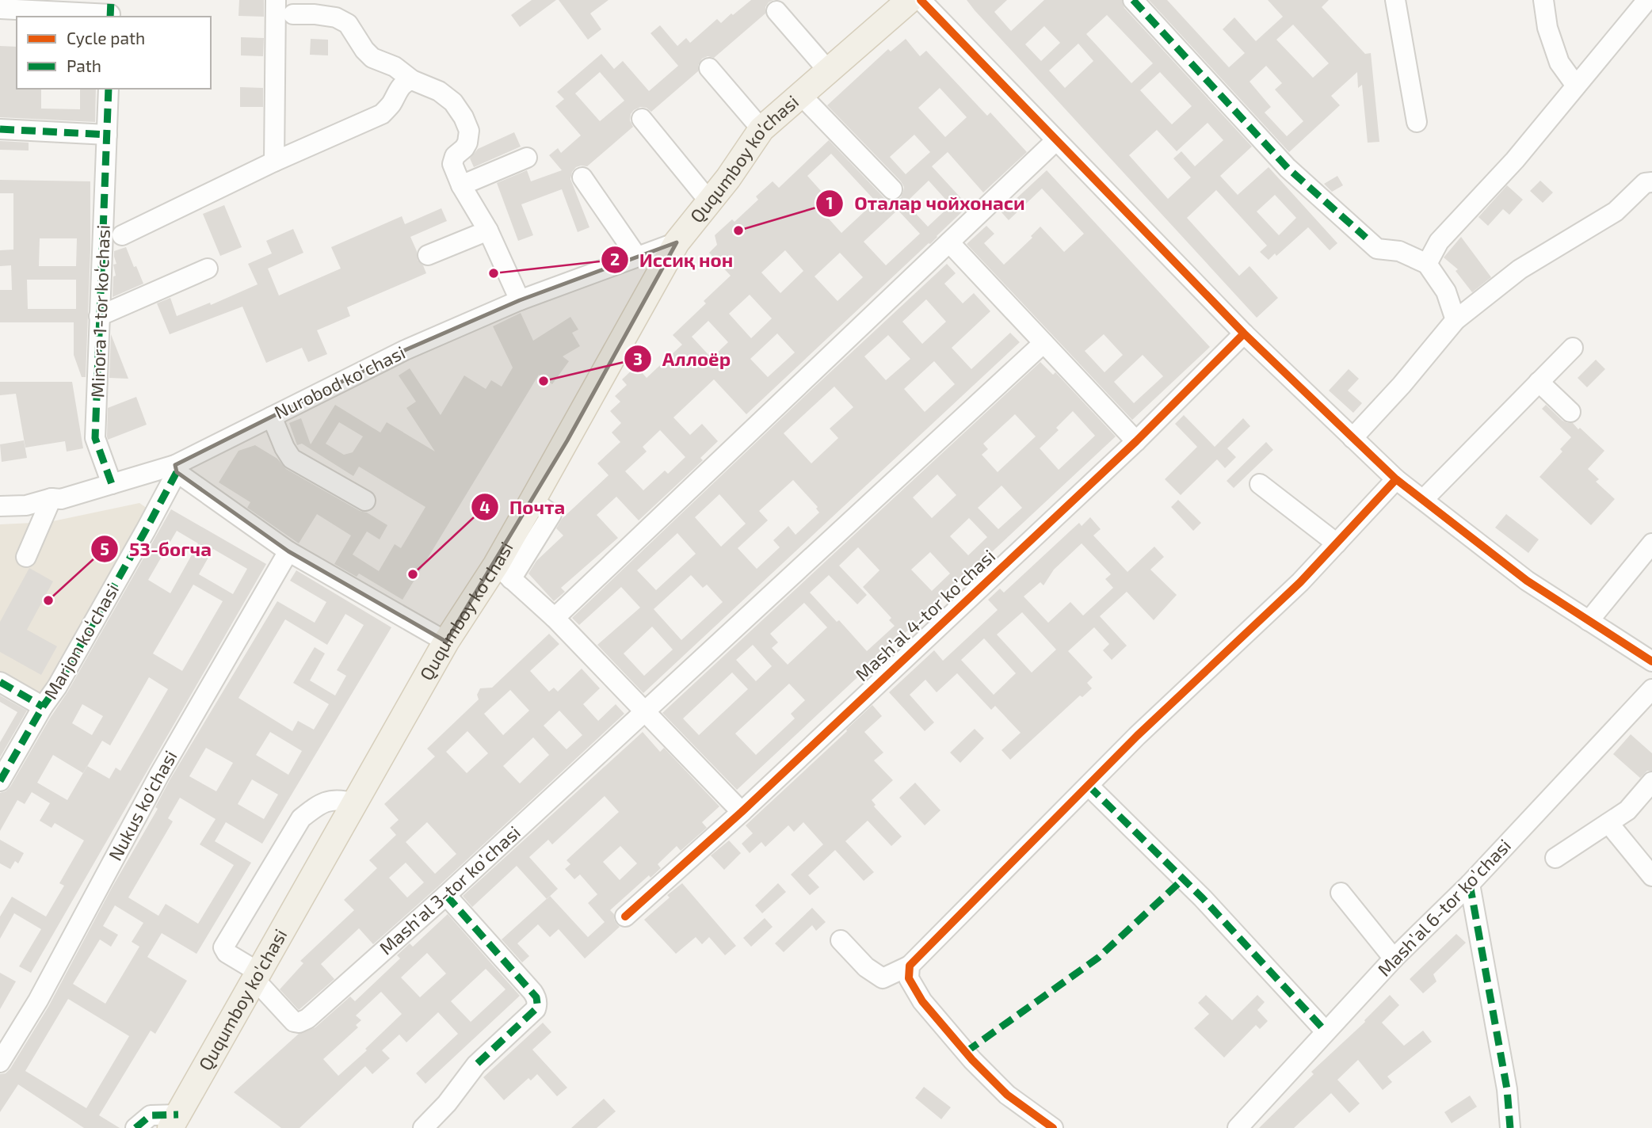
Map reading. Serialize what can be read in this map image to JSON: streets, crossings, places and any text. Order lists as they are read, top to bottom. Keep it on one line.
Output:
{"streets":{"main road":["Ququmboy ko'chasi"],"street":["Minora 1-tor koʻchasi","Nurobod koʻchasi","Mashʼal 4-tor koʼchasi","Marjon koʻchasi","Nukus ko'chasi","Mashʼal 3-tor koʼchasi","Mashʼal 6-tor koʼchasi"]},"crossings":[["Ququmboy ko'chasi","Nurobod koʻchasi"],["Ququmboy ko'chasi","Mashʼal 3-tor koʼchasi"],["Minora 1-tor koʻchasi","Nurobod koʻchasi"],["Nurobod koʻchasi","Marjon koʻchasi"]],"places":["Оталар чойхонаси","Иссиқ нон","Аллоёр","Почта","53-богча"],"legend":["Cycle path","Path"]}
